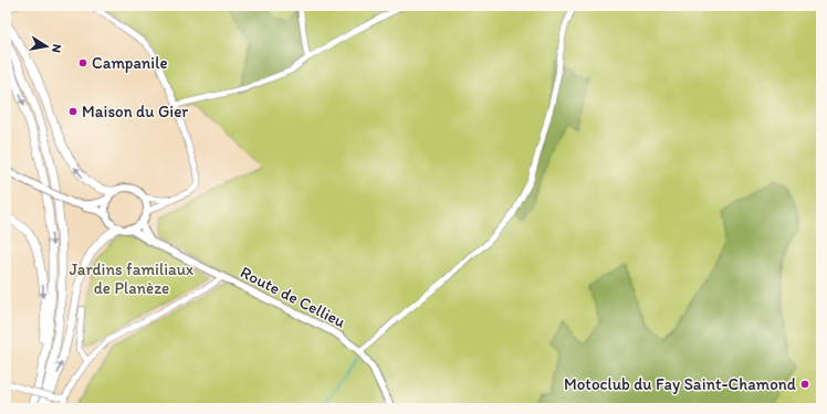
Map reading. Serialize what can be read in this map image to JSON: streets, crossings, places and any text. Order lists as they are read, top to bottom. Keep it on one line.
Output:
{"streets":{"main road":["Route de Cellieu"]},"parks":["Jardins familiaux de Planèze"],"places":["Campanile","Maison du Gier","Motoclub du Fay Saint-Chamond"],"north":"right"}
